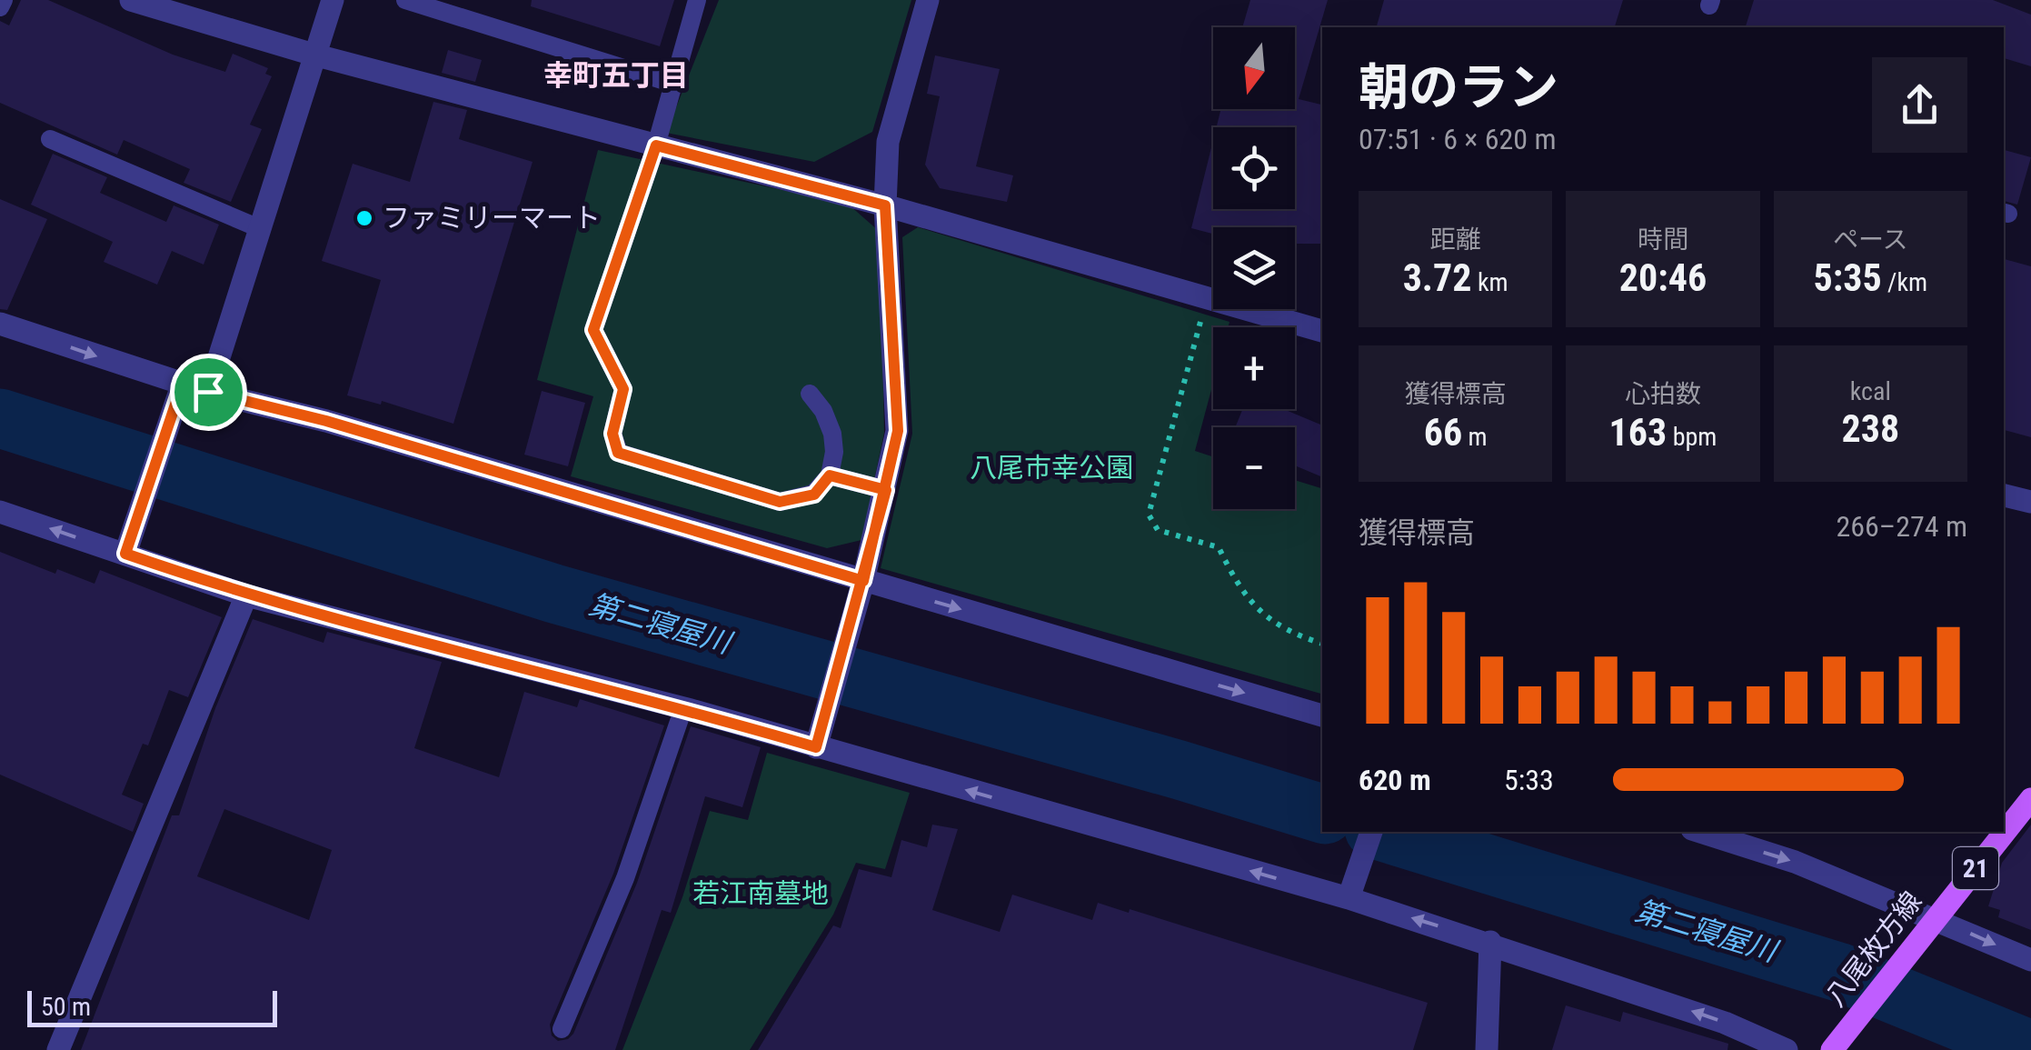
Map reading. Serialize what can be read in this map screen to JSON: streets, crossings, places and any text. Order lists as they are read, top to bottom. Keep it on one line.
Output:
{"streets":{"main road":["21","八尾枚方線"]},"districts":["幸町五丁目"],"water":["第二寝屋川"],"parks":["八尾市幸公園","若江南墓地"],"places":["ファミリーマート"],"scale_bar":"50 m","north":"bottom","page":{"map_buttons":["+","−"],"heading":["朝のラン","07:51 · 6 × 620 m"],"stats":[["距離","3.72 km"],["時間","20:46"],["ペース","5:35 /km"],["獲得標高","66 m"],["心拍数","163 bpm"],["kcal","238"]],"chart":["獲得標高","266–274 m"],"list":[{"name":"620 m","note":"5:33"}],"scale":"50 m"}}
